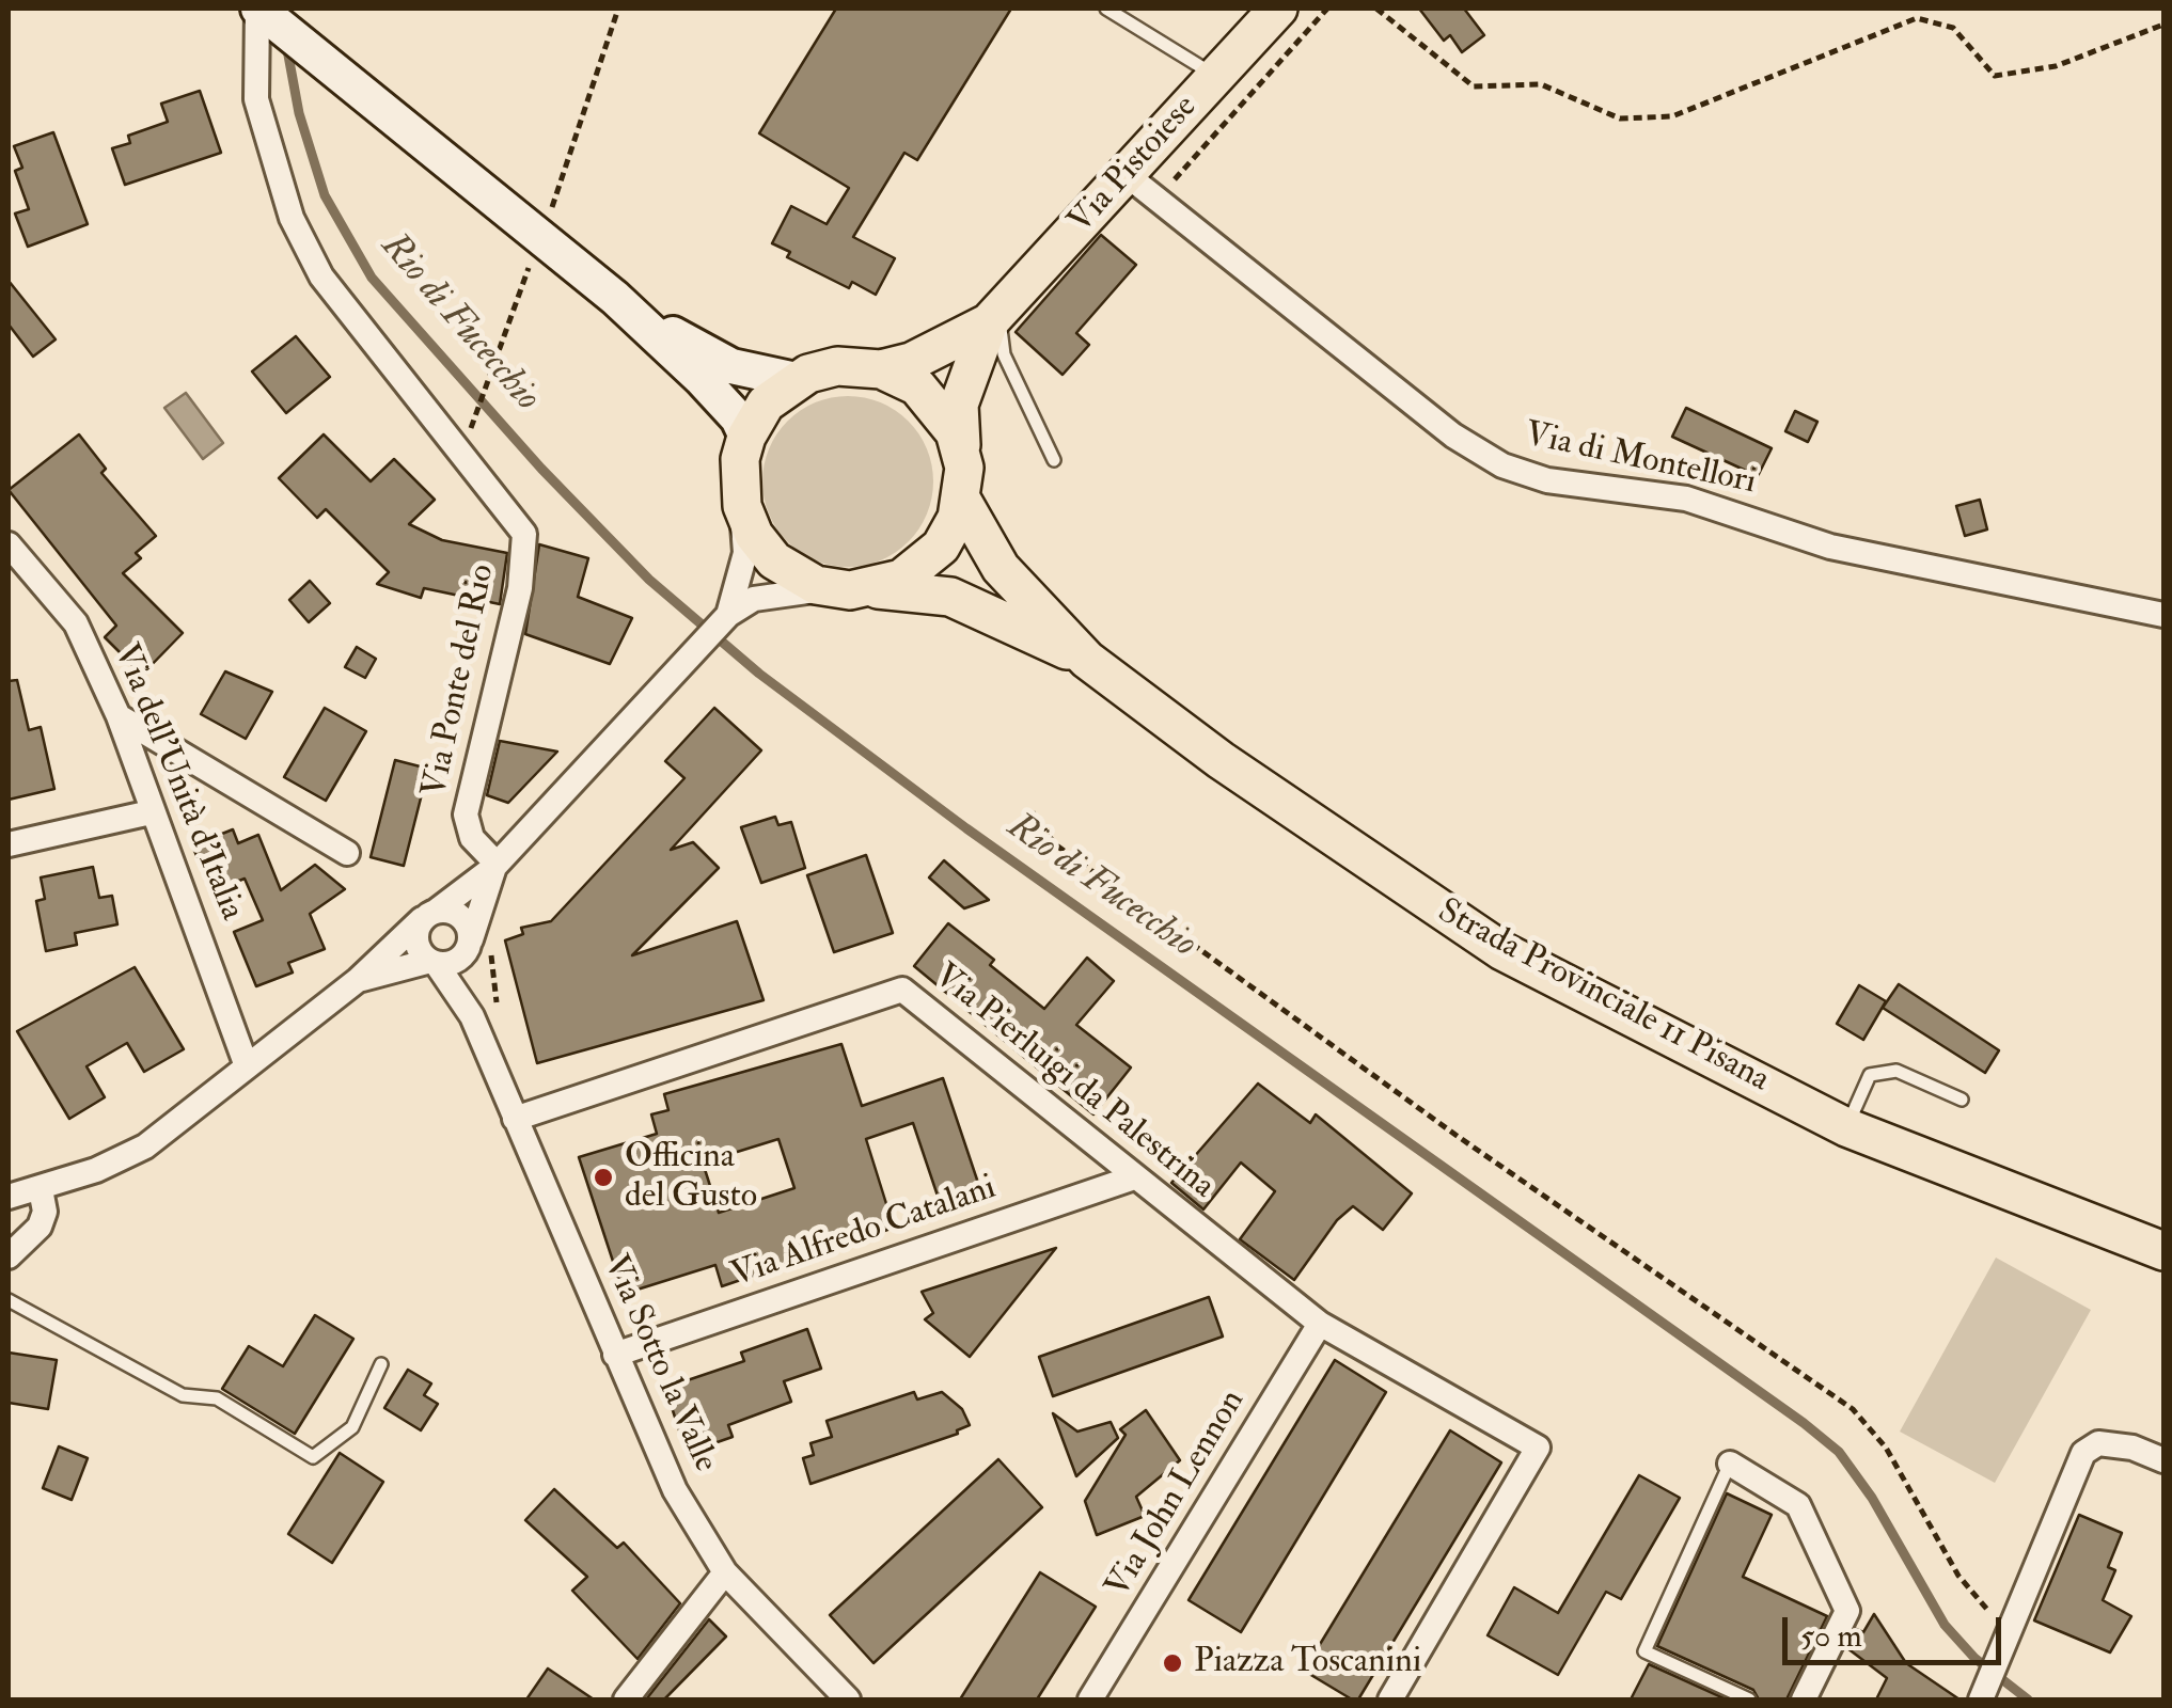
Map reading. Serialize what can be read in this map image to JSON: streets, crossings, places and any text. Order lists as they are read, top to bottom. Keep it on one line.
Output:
{"streets":{"main road":["Via Pistoiese","Strada Provinciale 11 Pisana"],"street":["Via di Montellori","Via Ponte del Rio","Via dell'Unità d'Italia","Via Pierluigi da Palestrina","Via Alfredo Catalani","Via Sotto la Valle","Via John Lennon"]},"crossings":[["Via Pistoiese","Via di Montellori"],["Via Pistoiese","Strada Provinciale 11 Pisana"],["Via Ponte del Rio","Via Sotto la Valle"],["Via Pierluigi da Palestrina","Via Alfredo Catalani"],["Via Pierluigi da Palestrina","Via Sotto la Valle"],["Via Pierluigi da Palestrina","Via John Lennon"],["Via Alfredo Catalani","Via Sotto la Valle"]],"water":["Rio di Fucecchio"],"places":["Officina del Gusto","Piazza Toscanini"],"scale_bar":"50 m"}
